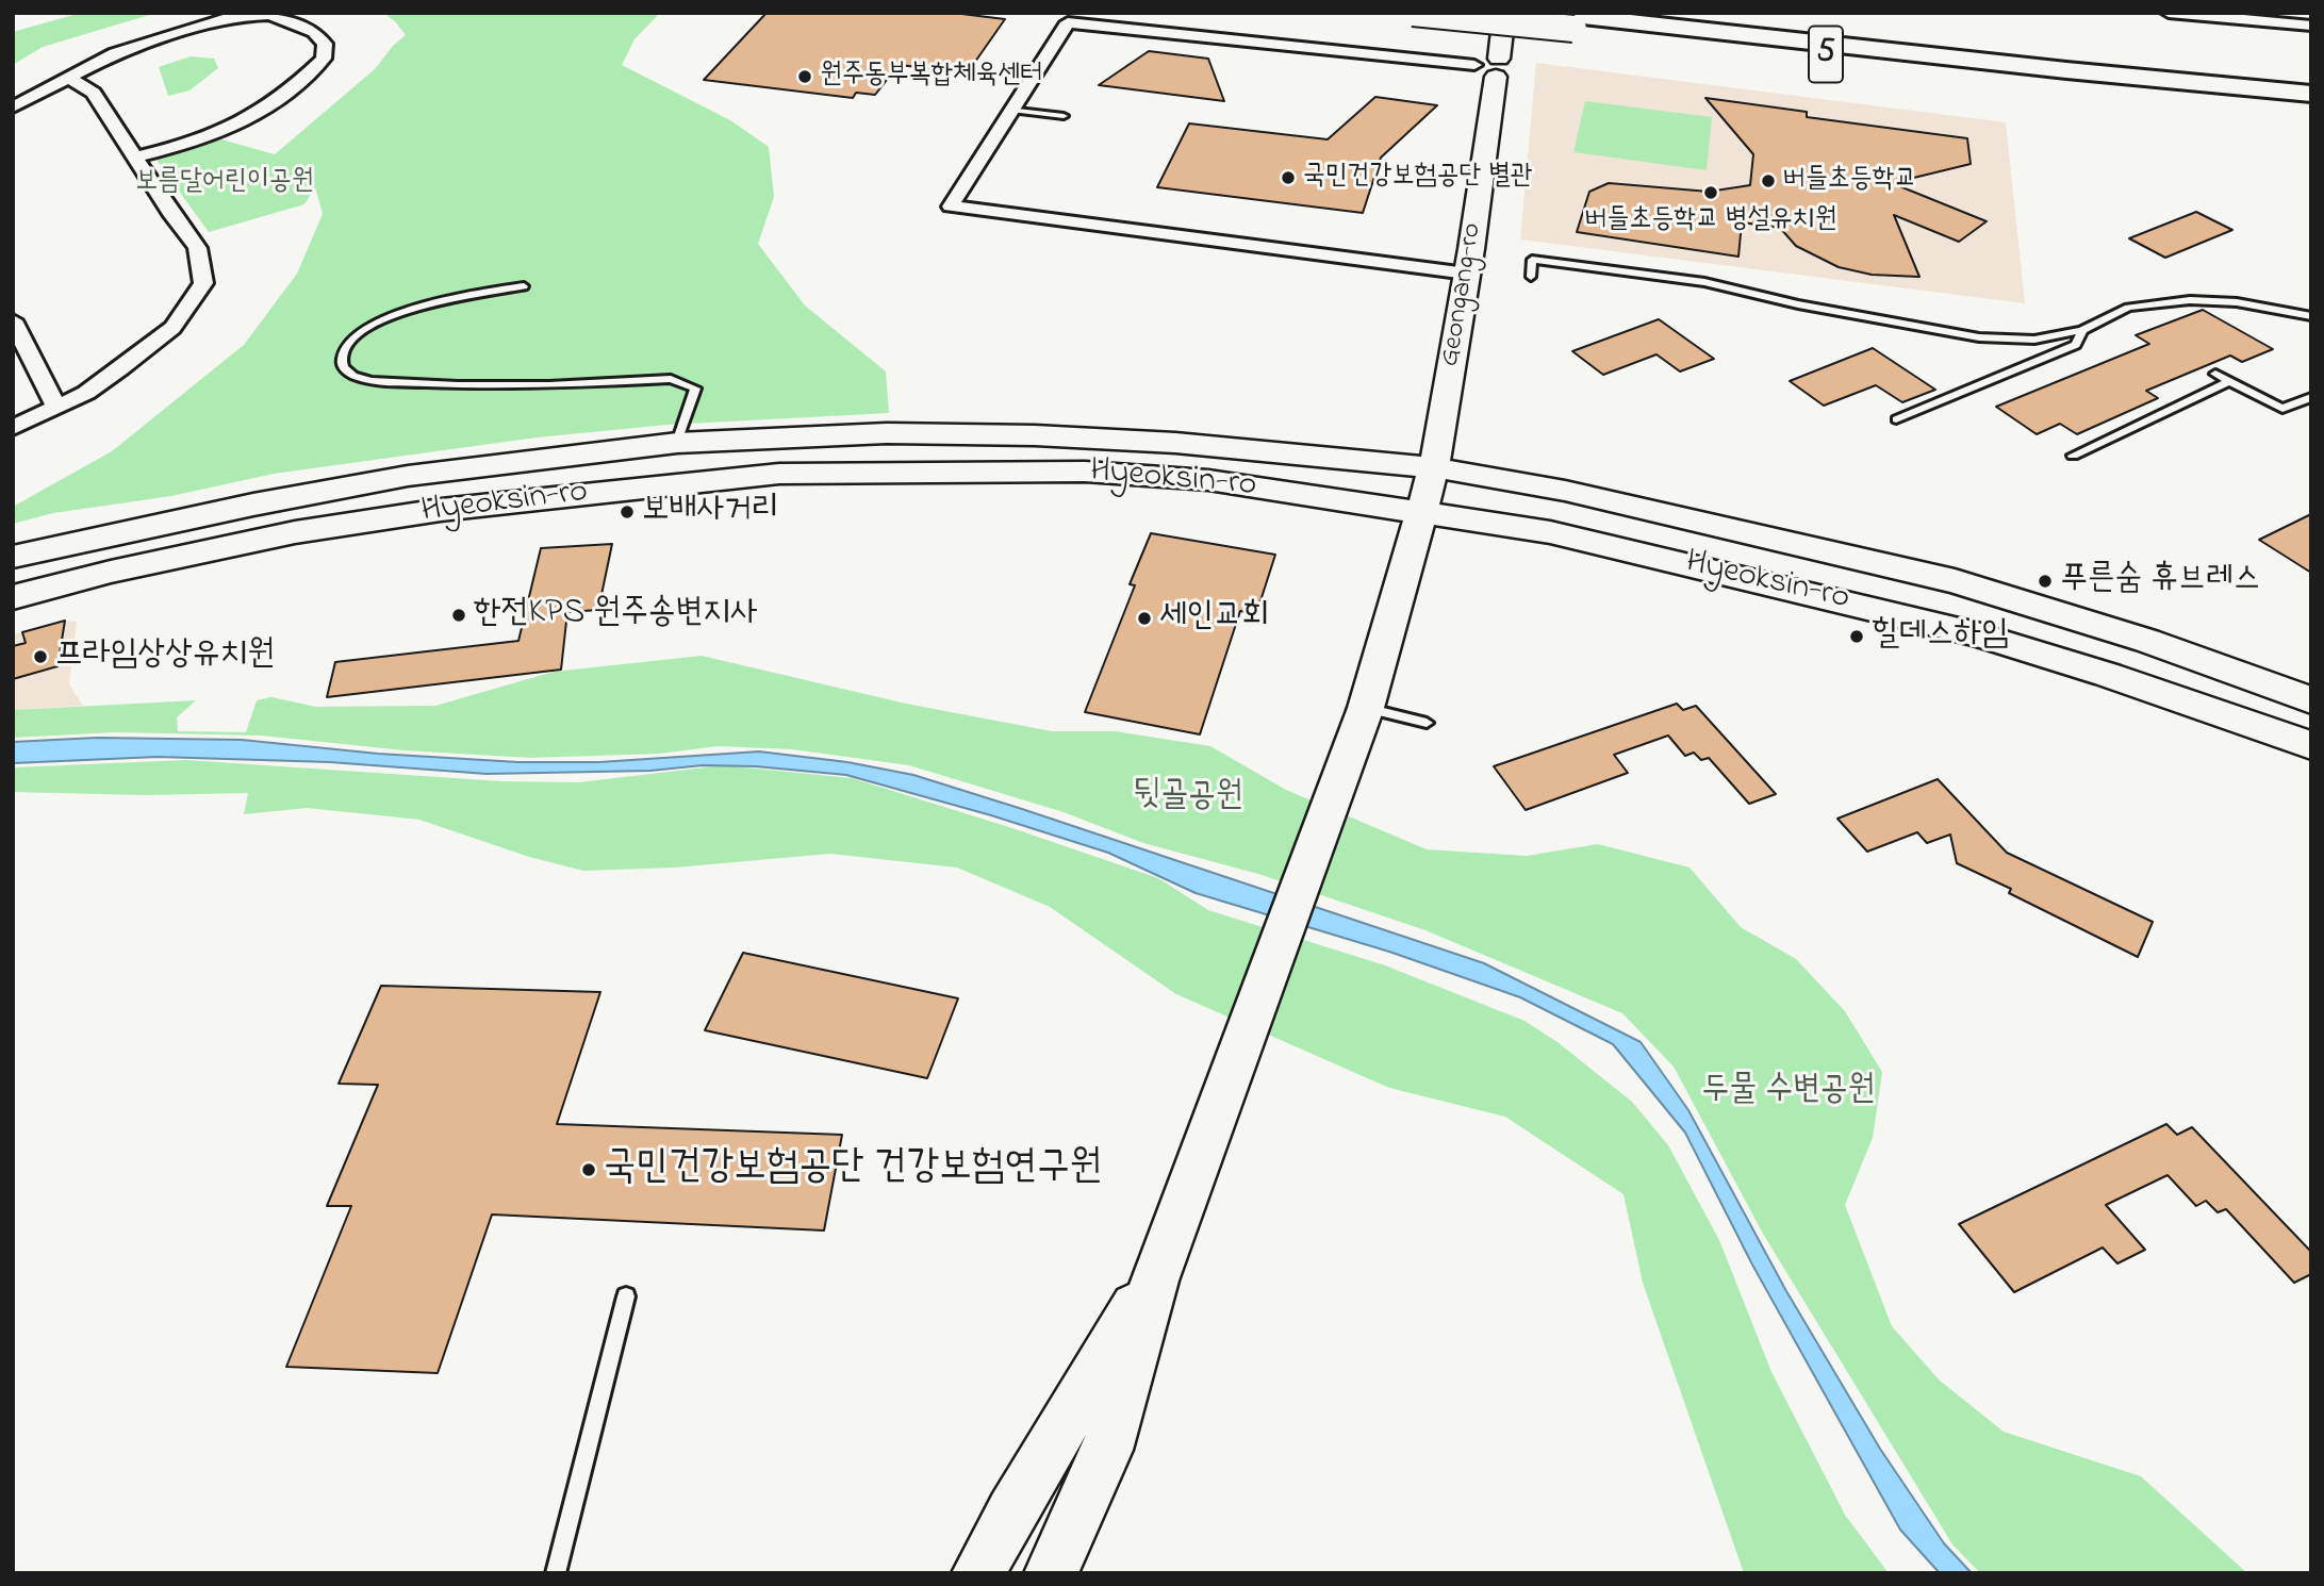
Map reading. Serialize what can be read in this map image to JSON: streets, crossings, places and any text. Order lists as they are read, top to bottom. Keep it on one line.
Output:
{"streets":{"highway":["5"],"street":["Geongang-ro","Hyeoksin-ro"]},"crossings":[["Geongang-ro","Hyeoksin-ro"]],"parks":["보름달어린이공원","뒷골공원","두물 수변공원"],"places":["원주동부복합체육센터","국민건강보험공단 별관","버들초등학교","버들초등학교 병설유치원","보배사거리","푸른숨 휴브레스","한전KPS 원주송변지사","세인교회","힐데스하임","프라임상상유치원","국민건강보험공단 건강보험연구원"]}
